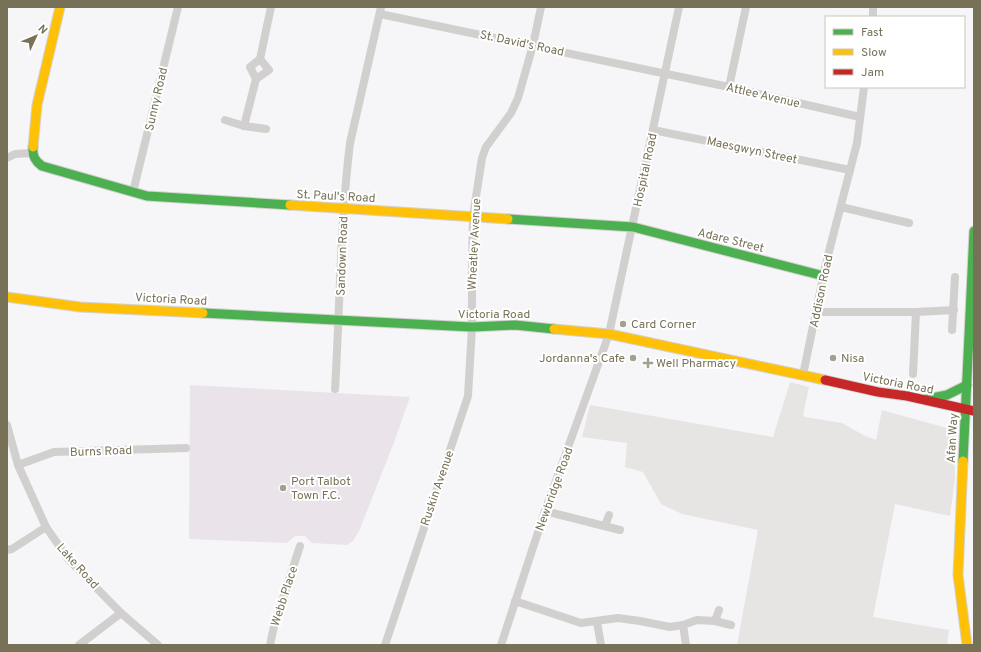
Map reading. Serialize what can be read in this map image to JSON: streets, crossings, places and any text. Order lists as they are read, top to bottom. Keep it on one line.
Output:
{"streets":{"street":["St. David's Road","Attlee Avenue","Sunny Road","Maesgwyn Street","Hospital Road","St. Paul's Road","Adare Street","Wheatley Avenue","Sandown Road","Addison Road","Victoria Road","Afan Way","Burns Road","Ruskin Avenue","Newbridge Road","Lake Road","Webb Place"]},"crossings":[["St. David's Road","Attlee Avenue"],["St. David's Road","Hospital Road"],["St. David's Road","Wheatley Avenue"],["St. David's Road","Sandown Road"],["Attlee Avenue","Hospital Road"],["Attlee Avenue","Addison Road"],["Sunny Road","St. Paul's Road"],["Maesgwyn Street","Hospital Road"],["Maesgwyn Street","Addison Road"],["Hospital Road","St. Paul's Road"],["Hospital Road","Adare Street"],["Hospital Road","Victoria Road"],["Hospital Road","Newbridge Road"],["St. Paul's Road","Adare Street"],["St. Paul's Road","Wheatley Avenue"],["St. Paul's Road","Sandown Road"],["Adare Street","Addison Road"],["Wheatley Avenue","Victoria Road"],["Wheatley Avenue","Ruskin Avenue"],["Sandown Road","Victoria Road"],["Addison Road","Victoria Road"],["Victoria Road","Afan Way"],["Victoria Road","Ruskin Avenue"],["Victoria Road","Newbridge Road"],["Burns Road","Lake Road"]],"places":{"other":["Card Corner","Jordanna's Cafe","Nisa","Port Talbot Town F.C."],"health":["Well Pharmacy"]},"legend":["Fast","Slow","Jam"],"north":"top right"}
